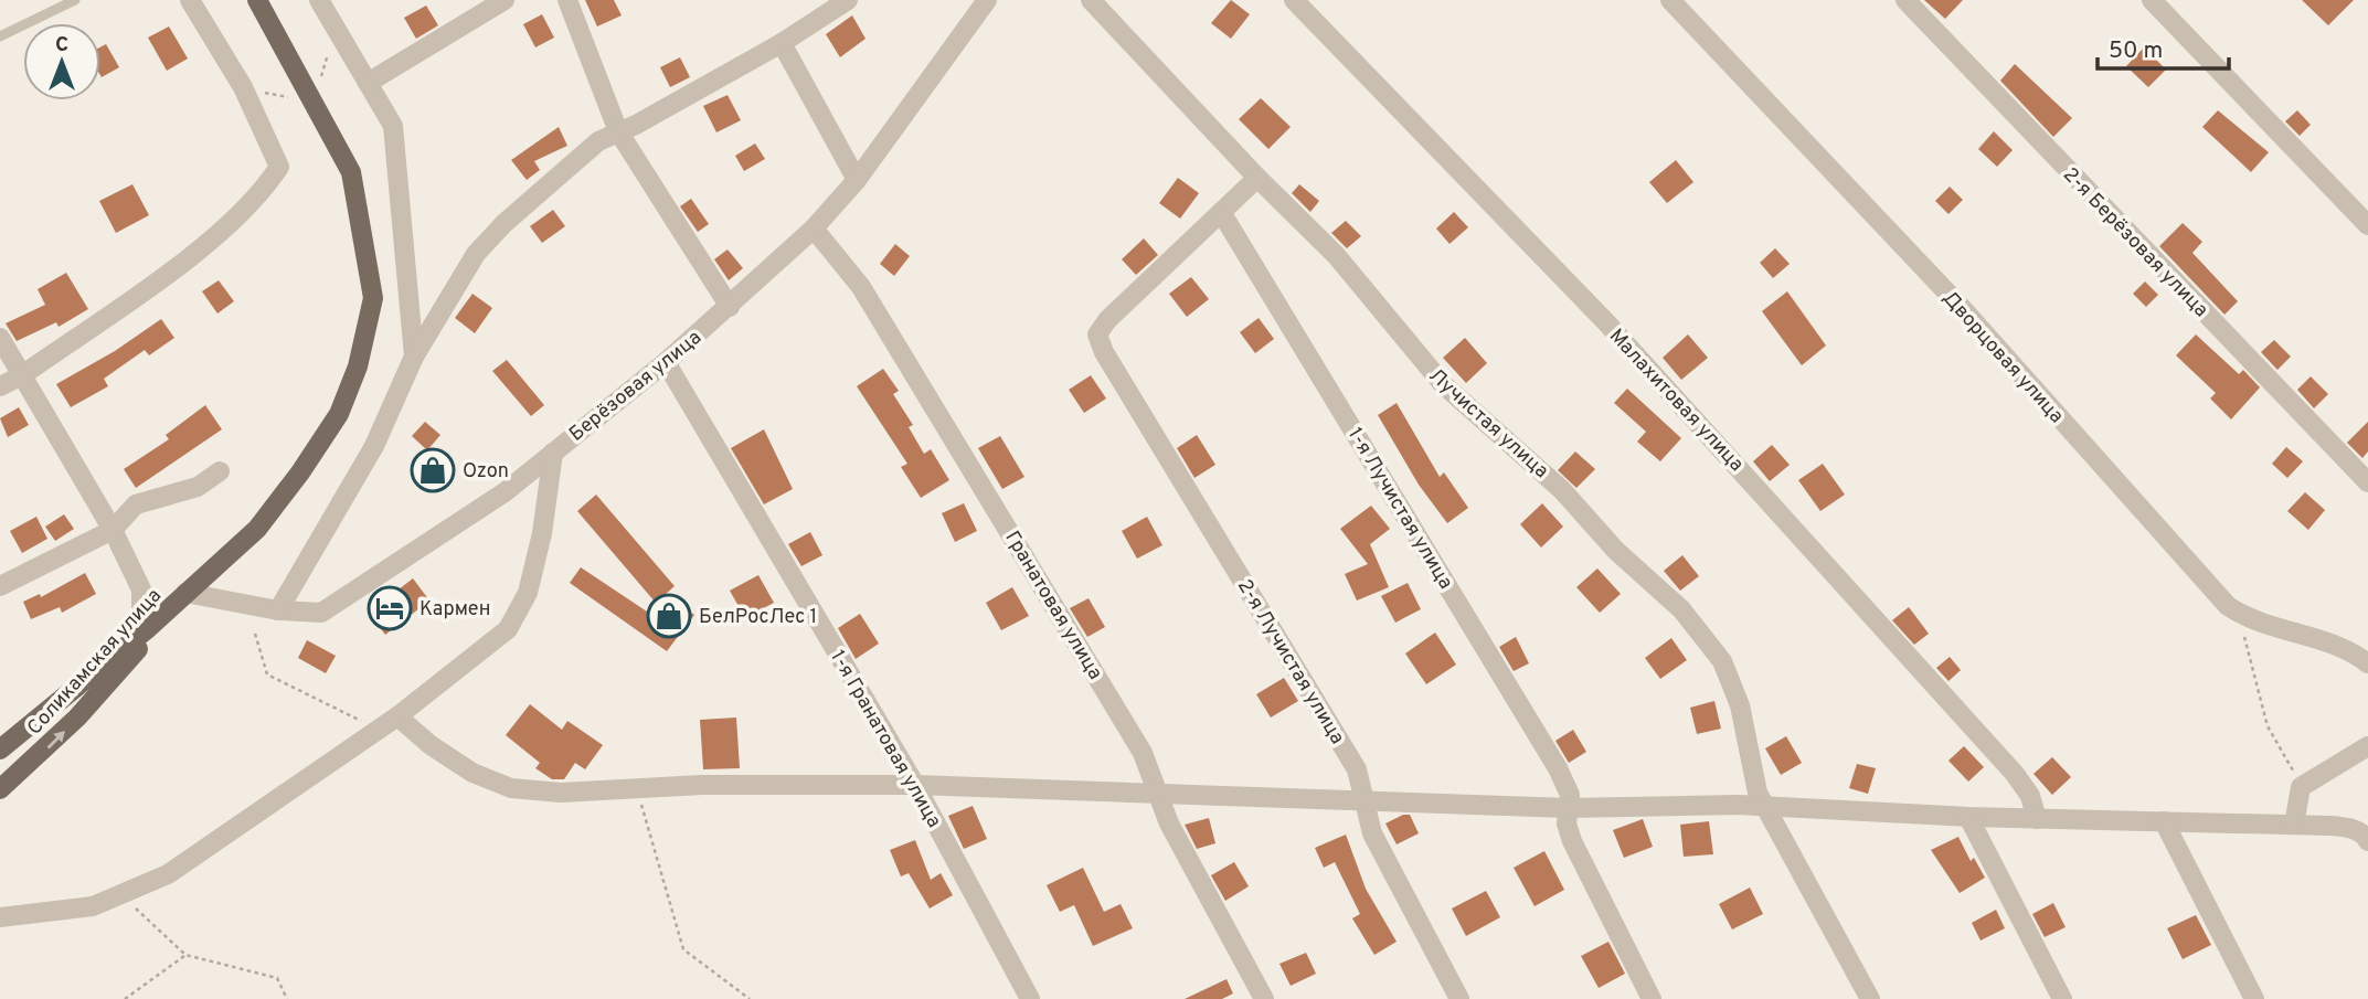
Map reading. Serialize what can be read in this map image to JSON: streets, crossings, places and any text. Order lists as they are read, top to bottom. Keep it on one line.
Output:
{"streets":{"main road":["Соликамская улица"],"street":["2-я Берёзовая улица","Дворцовая улица","Берёзовая улица","Малахитовая улица","Лучистая улица","1-я Лучистая улица","Гранатовая улица","2-я Лучистая улица","1-я Гранатовая улица"]},"crossings":[["Берёзовая улица","Гранатовая улица"],["Берёзовая улица","Соликамская улица"],["Берёзовая улица","1-я Гранатовая улица"],["1-я Лучистая улица","2-я Лучистая улица"]],"places":{"shop":["Ozon","БелРосЛес 1"],"hotel":["Кармен"]},"scale_bar":"50 m","north":"top"}
